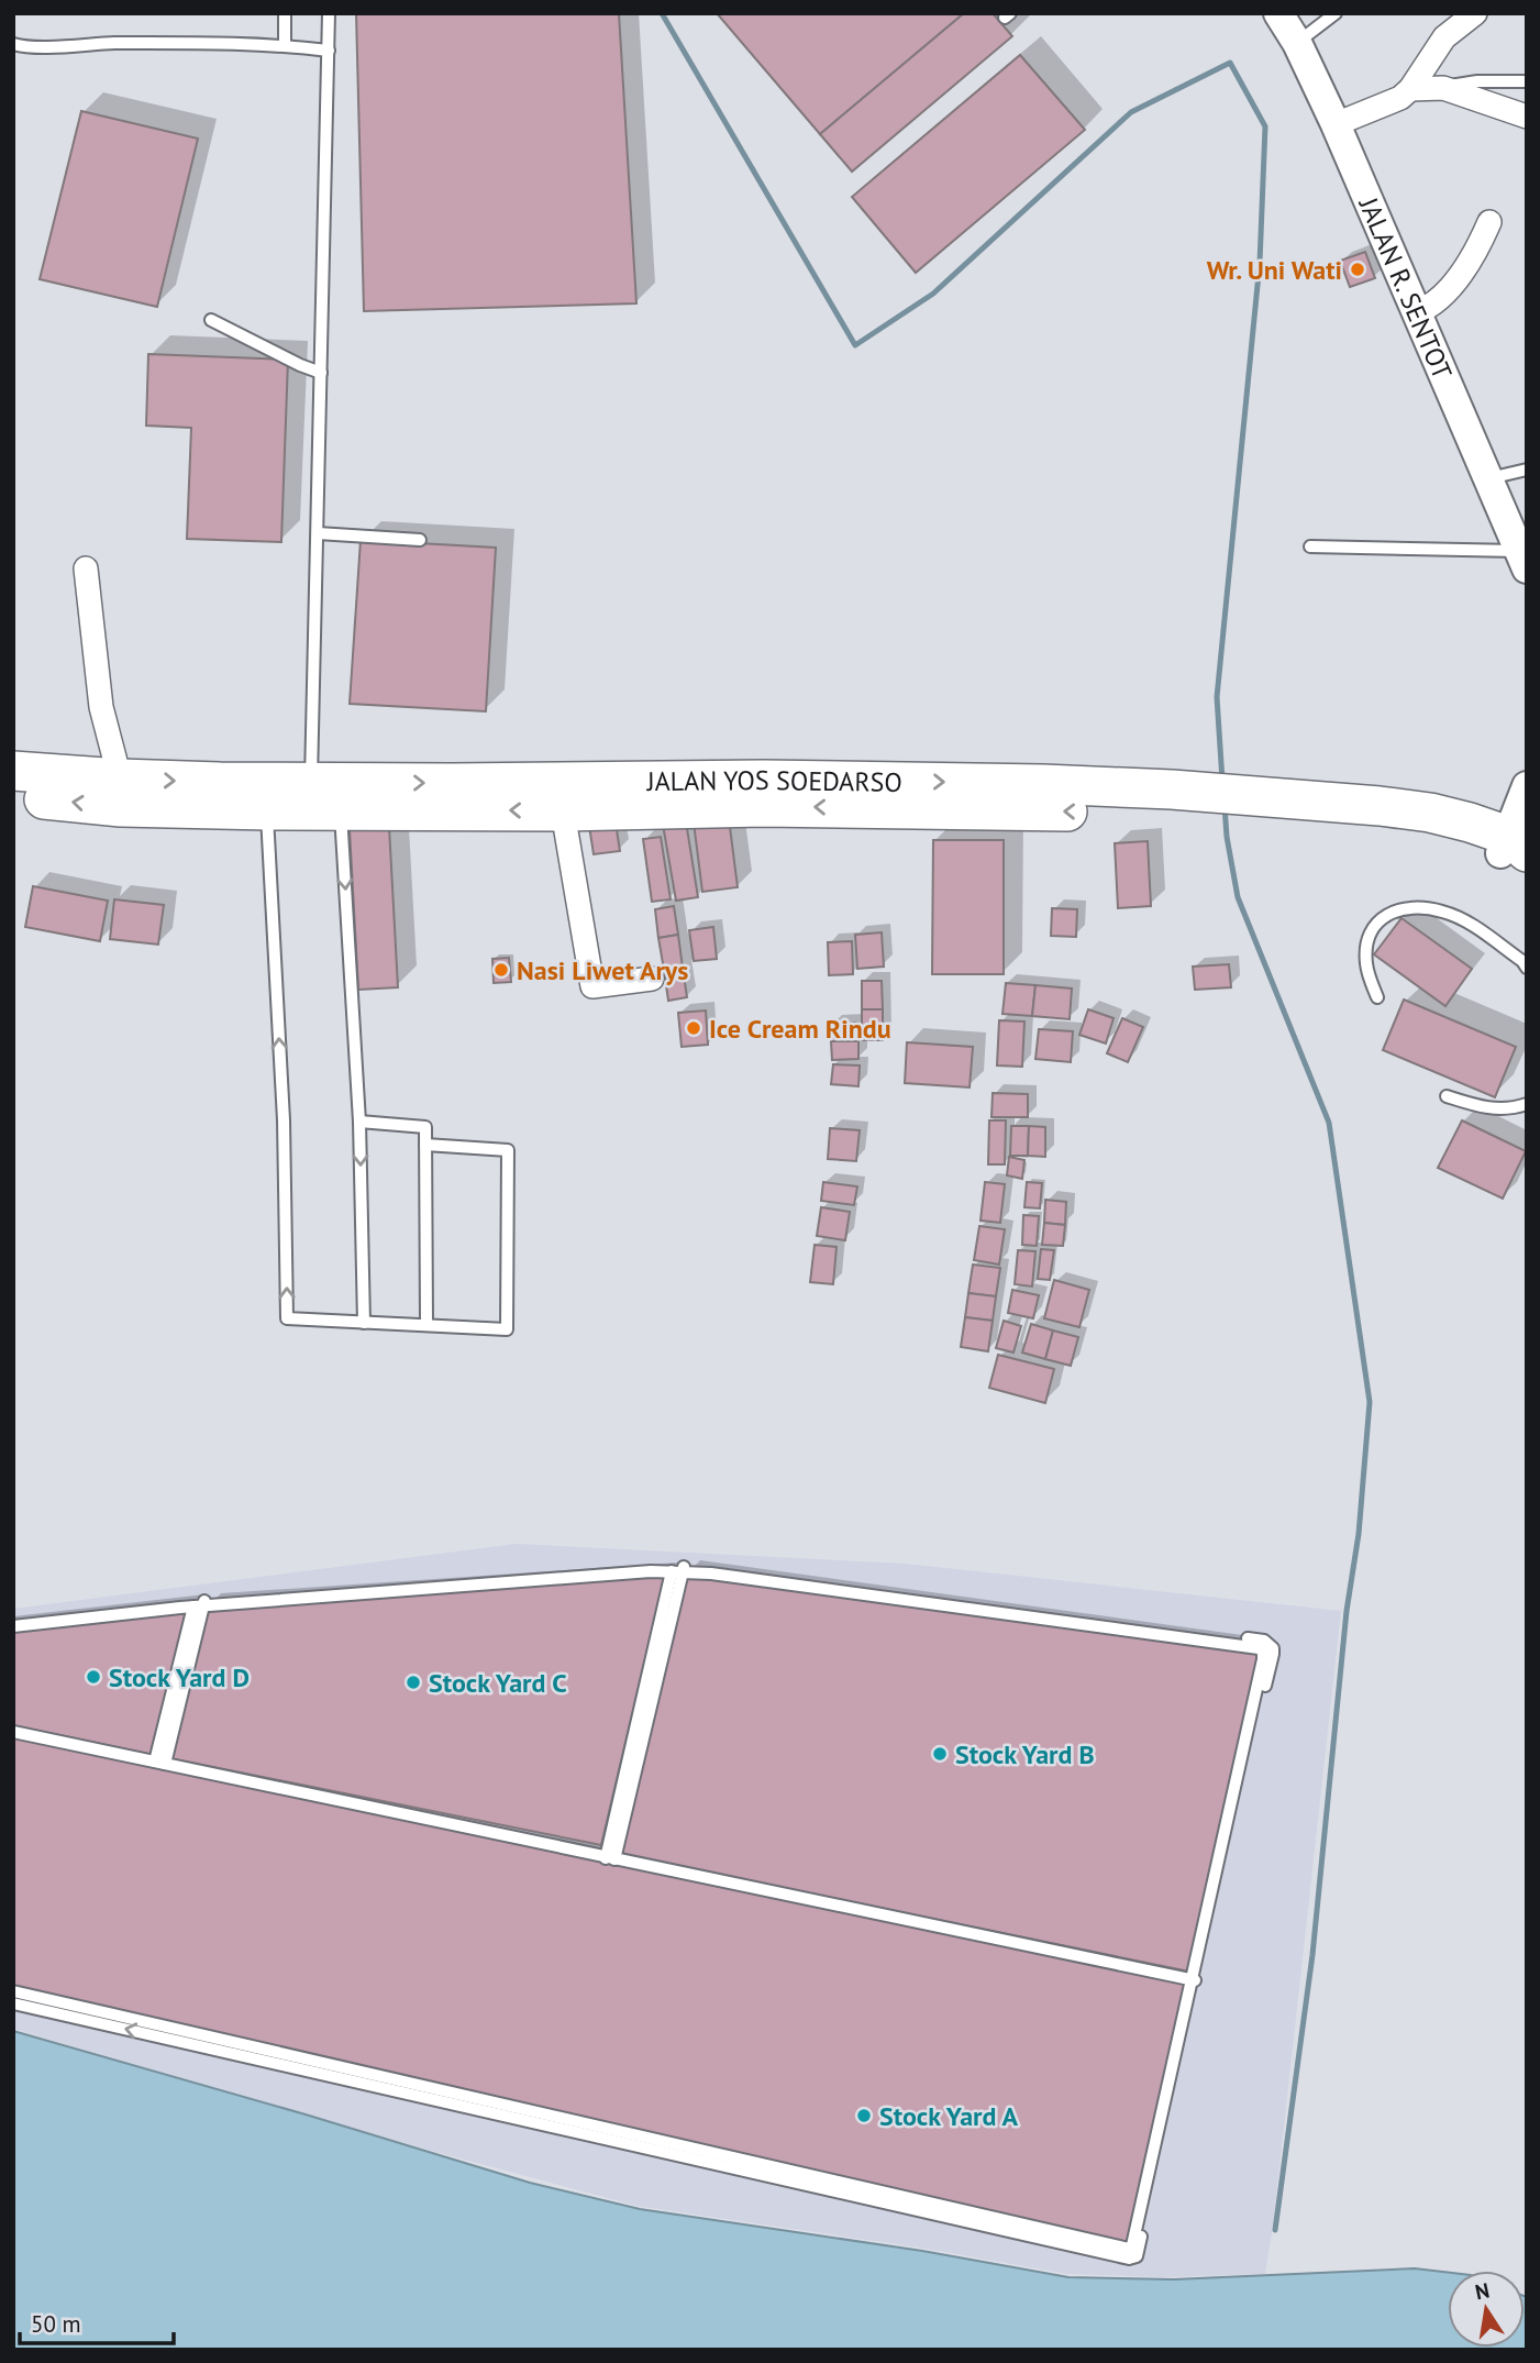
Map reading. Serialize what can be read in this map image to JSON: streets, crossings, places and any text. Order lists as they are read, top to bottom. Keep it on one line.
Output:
{"streets":{"highway":["JALAN YOS SOEDARSO"],"street":["JALAN R. SENTOT"]},"places":["Wr. Uni Wati","Nasi Liwet Arys","Ice Cream Rindu","Stock Yard D","Stock Yard C","Stock Yard B","Stock Yard A"],"scale_bar":"50 m","north":"top"}
